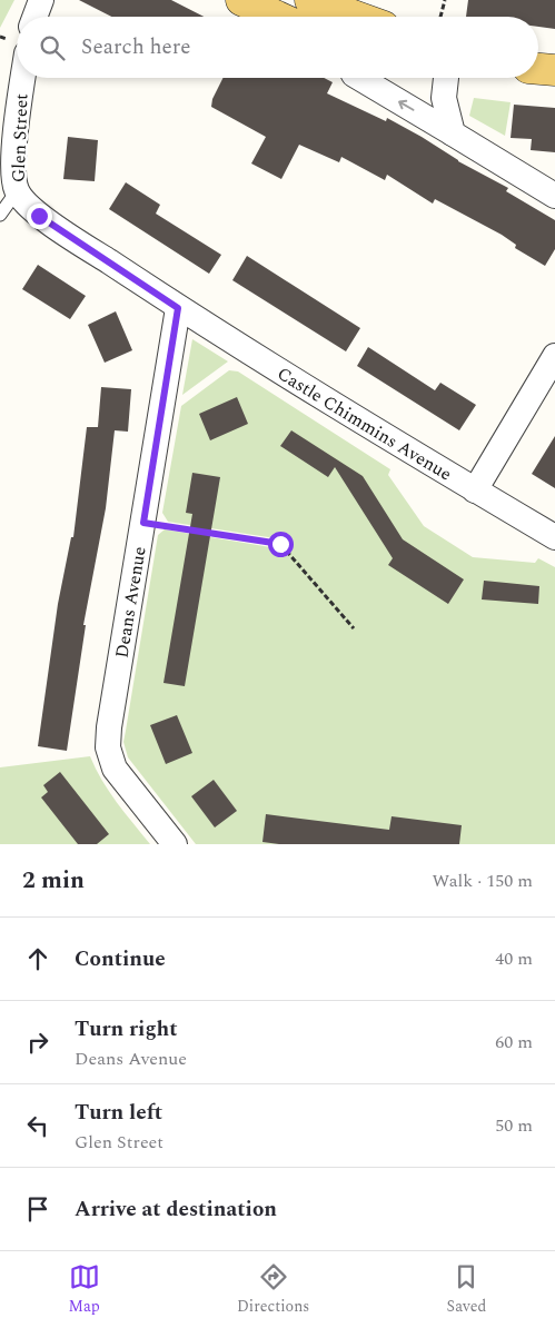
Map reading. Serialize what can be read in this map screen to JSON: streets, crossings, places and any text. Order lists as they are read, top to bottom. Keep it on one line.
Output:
{"streets":{"street":["Glen Street","Castle Chimmins Avenue","Deans Avenue"]},"crossings":[["Glen Street","Castle Chimmins Avenue"],["Glen Street","Deans Avenue"],["Castle Chimmins Avenue","Deans Avenue"]],"page":{"search":"Search here","heading":["2 min","Walk · 150 m"],"list":[["Continue","40 m"],["Turn right","Deans Avenue","60 m"],["Turn left","Glen Street","50 m"],"Arrive at destination"],"nav":["Map","Directions","Saved"]}}
